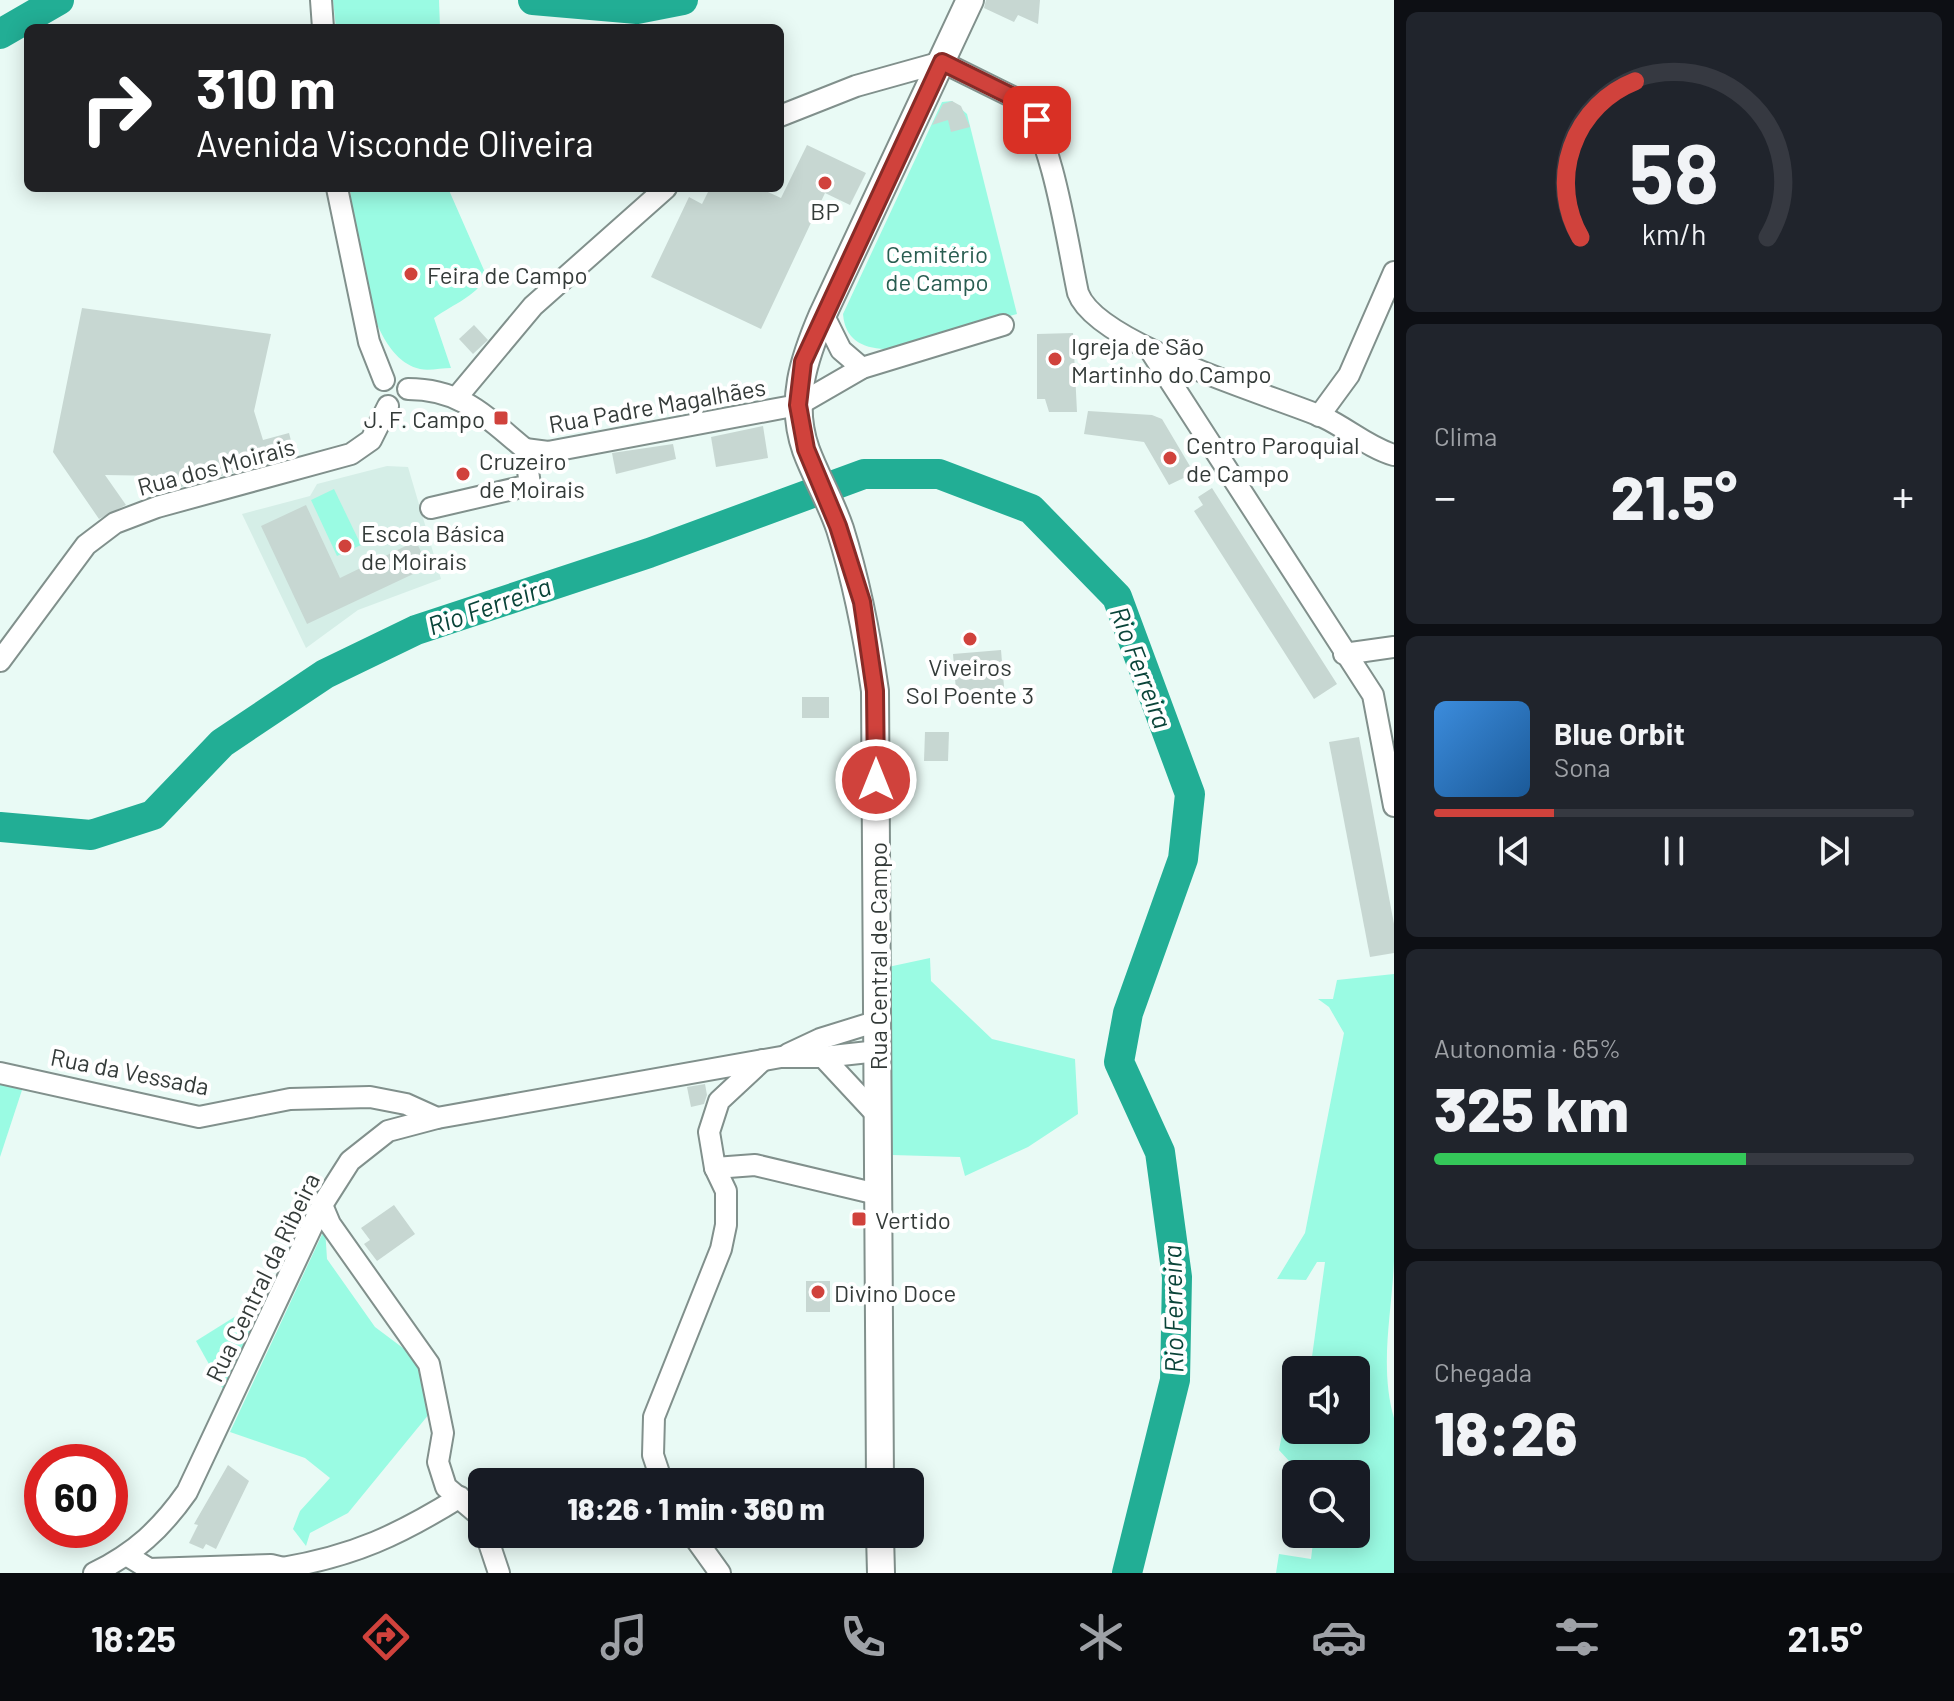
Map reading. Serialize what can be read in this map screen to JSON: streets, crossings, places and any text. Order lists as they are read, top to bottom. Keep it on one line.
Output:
{"streets":{"main road":["Rua Central de Campo"],"street":["Rua Padre Magalhães","Rua dos Moirais","Rua da Vessada","Rua Central da Ribeira"]},"crossings":[["Rua Padre Magalhães","Rua Central de Campo"],["Rua Central de Campo","Rua Central da Ribeira"],["Rua da Vessada","Rua Central da Ribeira"]],"water":["Rio Ferreira"],"parks":["Cemitério de Campo"],"places":{"other":["BP","Feira de Campo","Igreja de São Martinho do Campo","Centro Paroquial de Campo","Cruzeiro de Moirais","Escola Básica de Moirais","Viveiros Sol Poente 3","Divino Doce"],"transit":["J. F. Campo","Vertido"]},"page":{"turn":["310 m","Avenida Visconde Oliveira"],"tile":["Clima",["Autonomia · 65%","325 km"],["Chegada","18:26"]],"heat":["−","21.5°","+"],"song":["Blue Orbit","Sona"],"limit":"60","trip":"18:26 · 1 min · 360 m","tabs":["18:25","21.5°"],"gauge":["58","km/h"]}}
